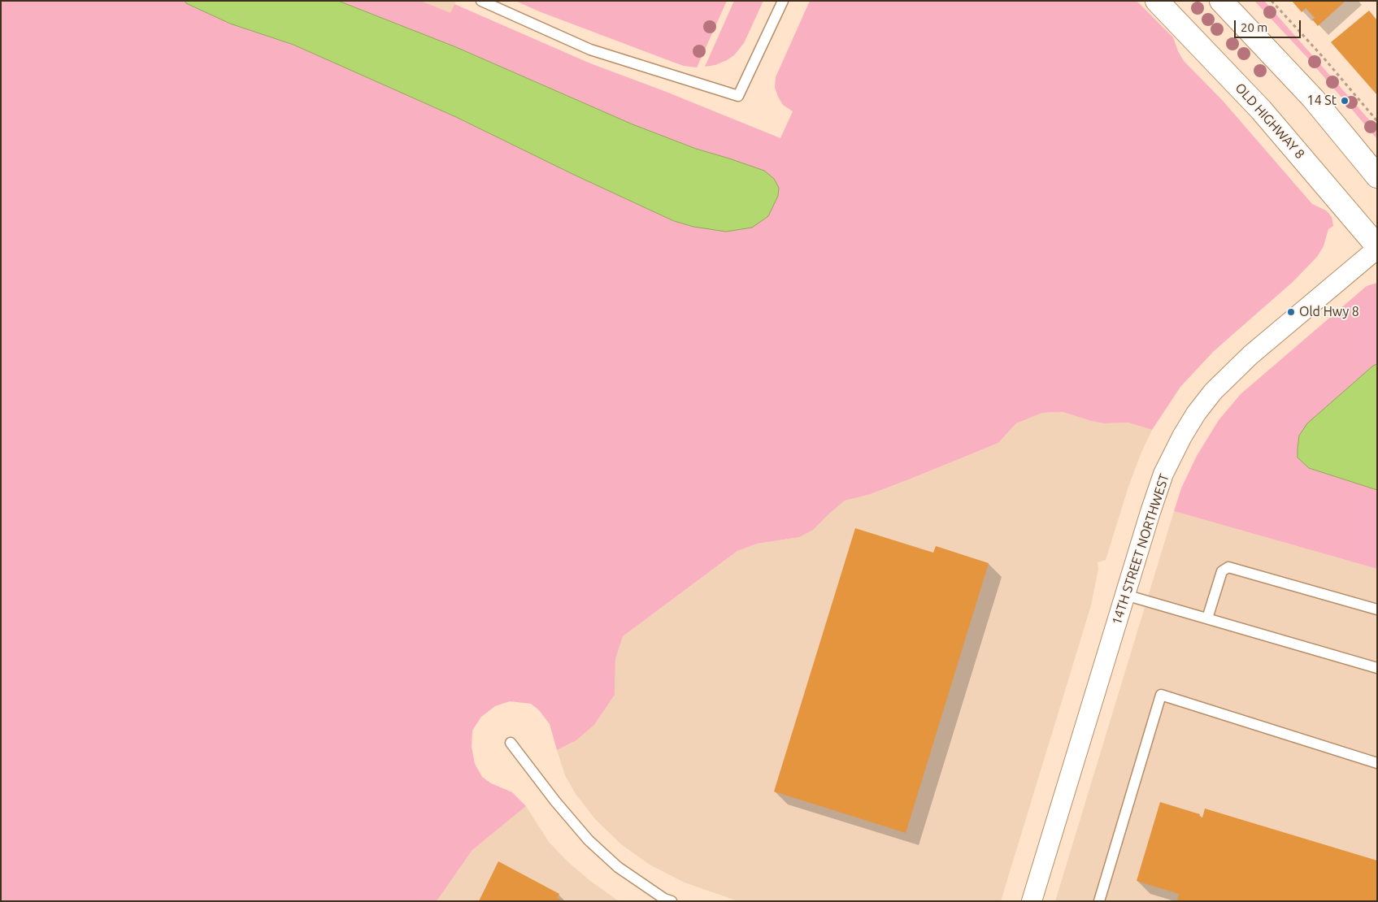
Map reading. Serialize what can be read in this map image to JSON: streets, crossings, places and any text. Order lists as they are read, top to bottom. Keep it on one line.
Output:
{"streets":{"street":["OLD HIGHWAY 8","14TH STREET NORTHWEST"]},"crossings":[["OLD HIGHWAY 8","14TH STREET NORTHWEST"]],"places":["14 St","Old Hwy 8"],"scale_bar":"20 m"}
